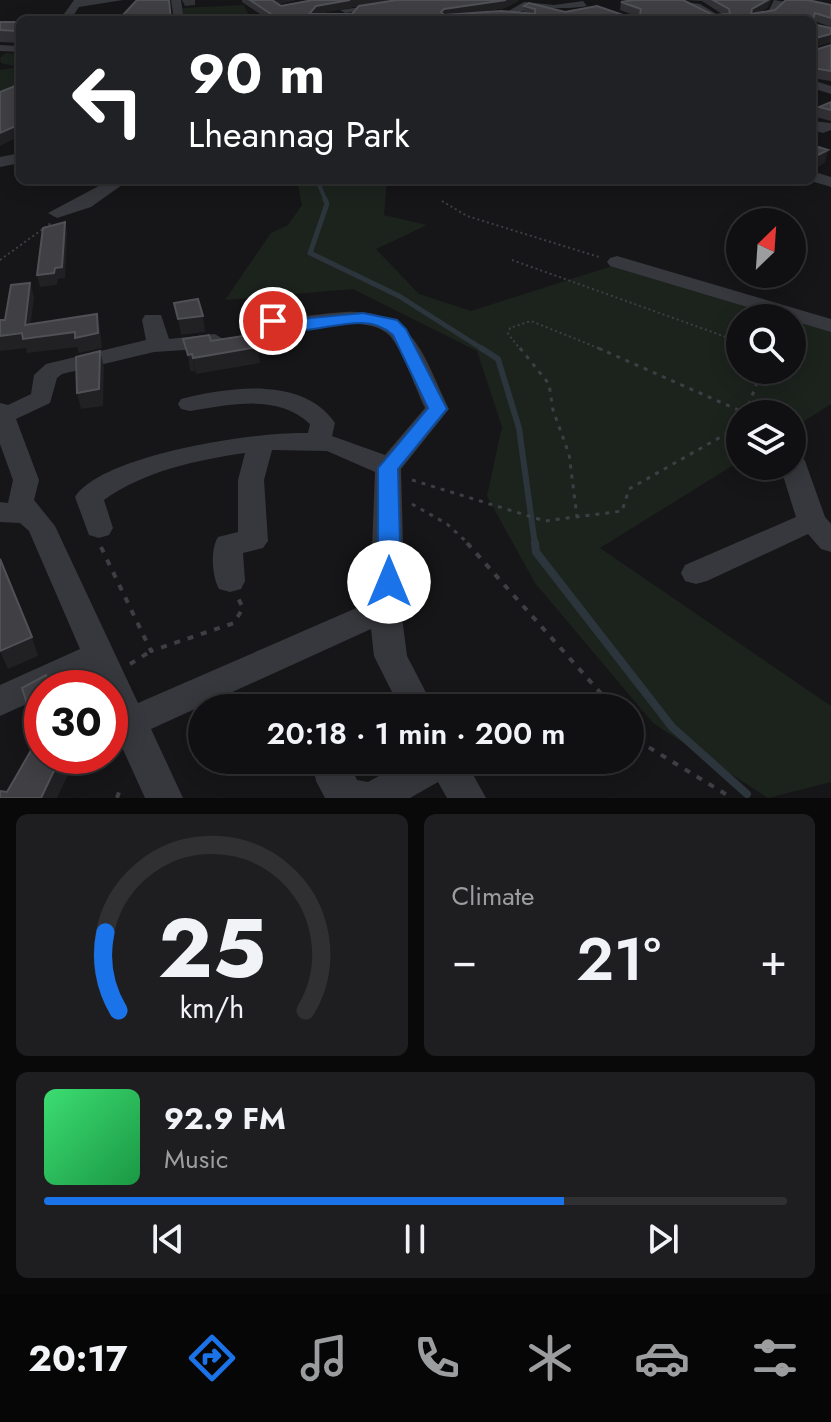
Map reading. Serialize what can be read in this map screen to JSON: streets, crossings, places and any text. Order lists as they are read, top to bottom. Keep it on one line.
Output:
{"north":"top right","page":{"turn":["90 m","Lheannag Park"],"limit":"30","trip":"20:18 · 1 min · 200 m","tile":"Climate","heat":["−","21°","+"],"song":["92.9 FM","Music"],"tabs":"20:17","gauge":["25","km/h"]}}
